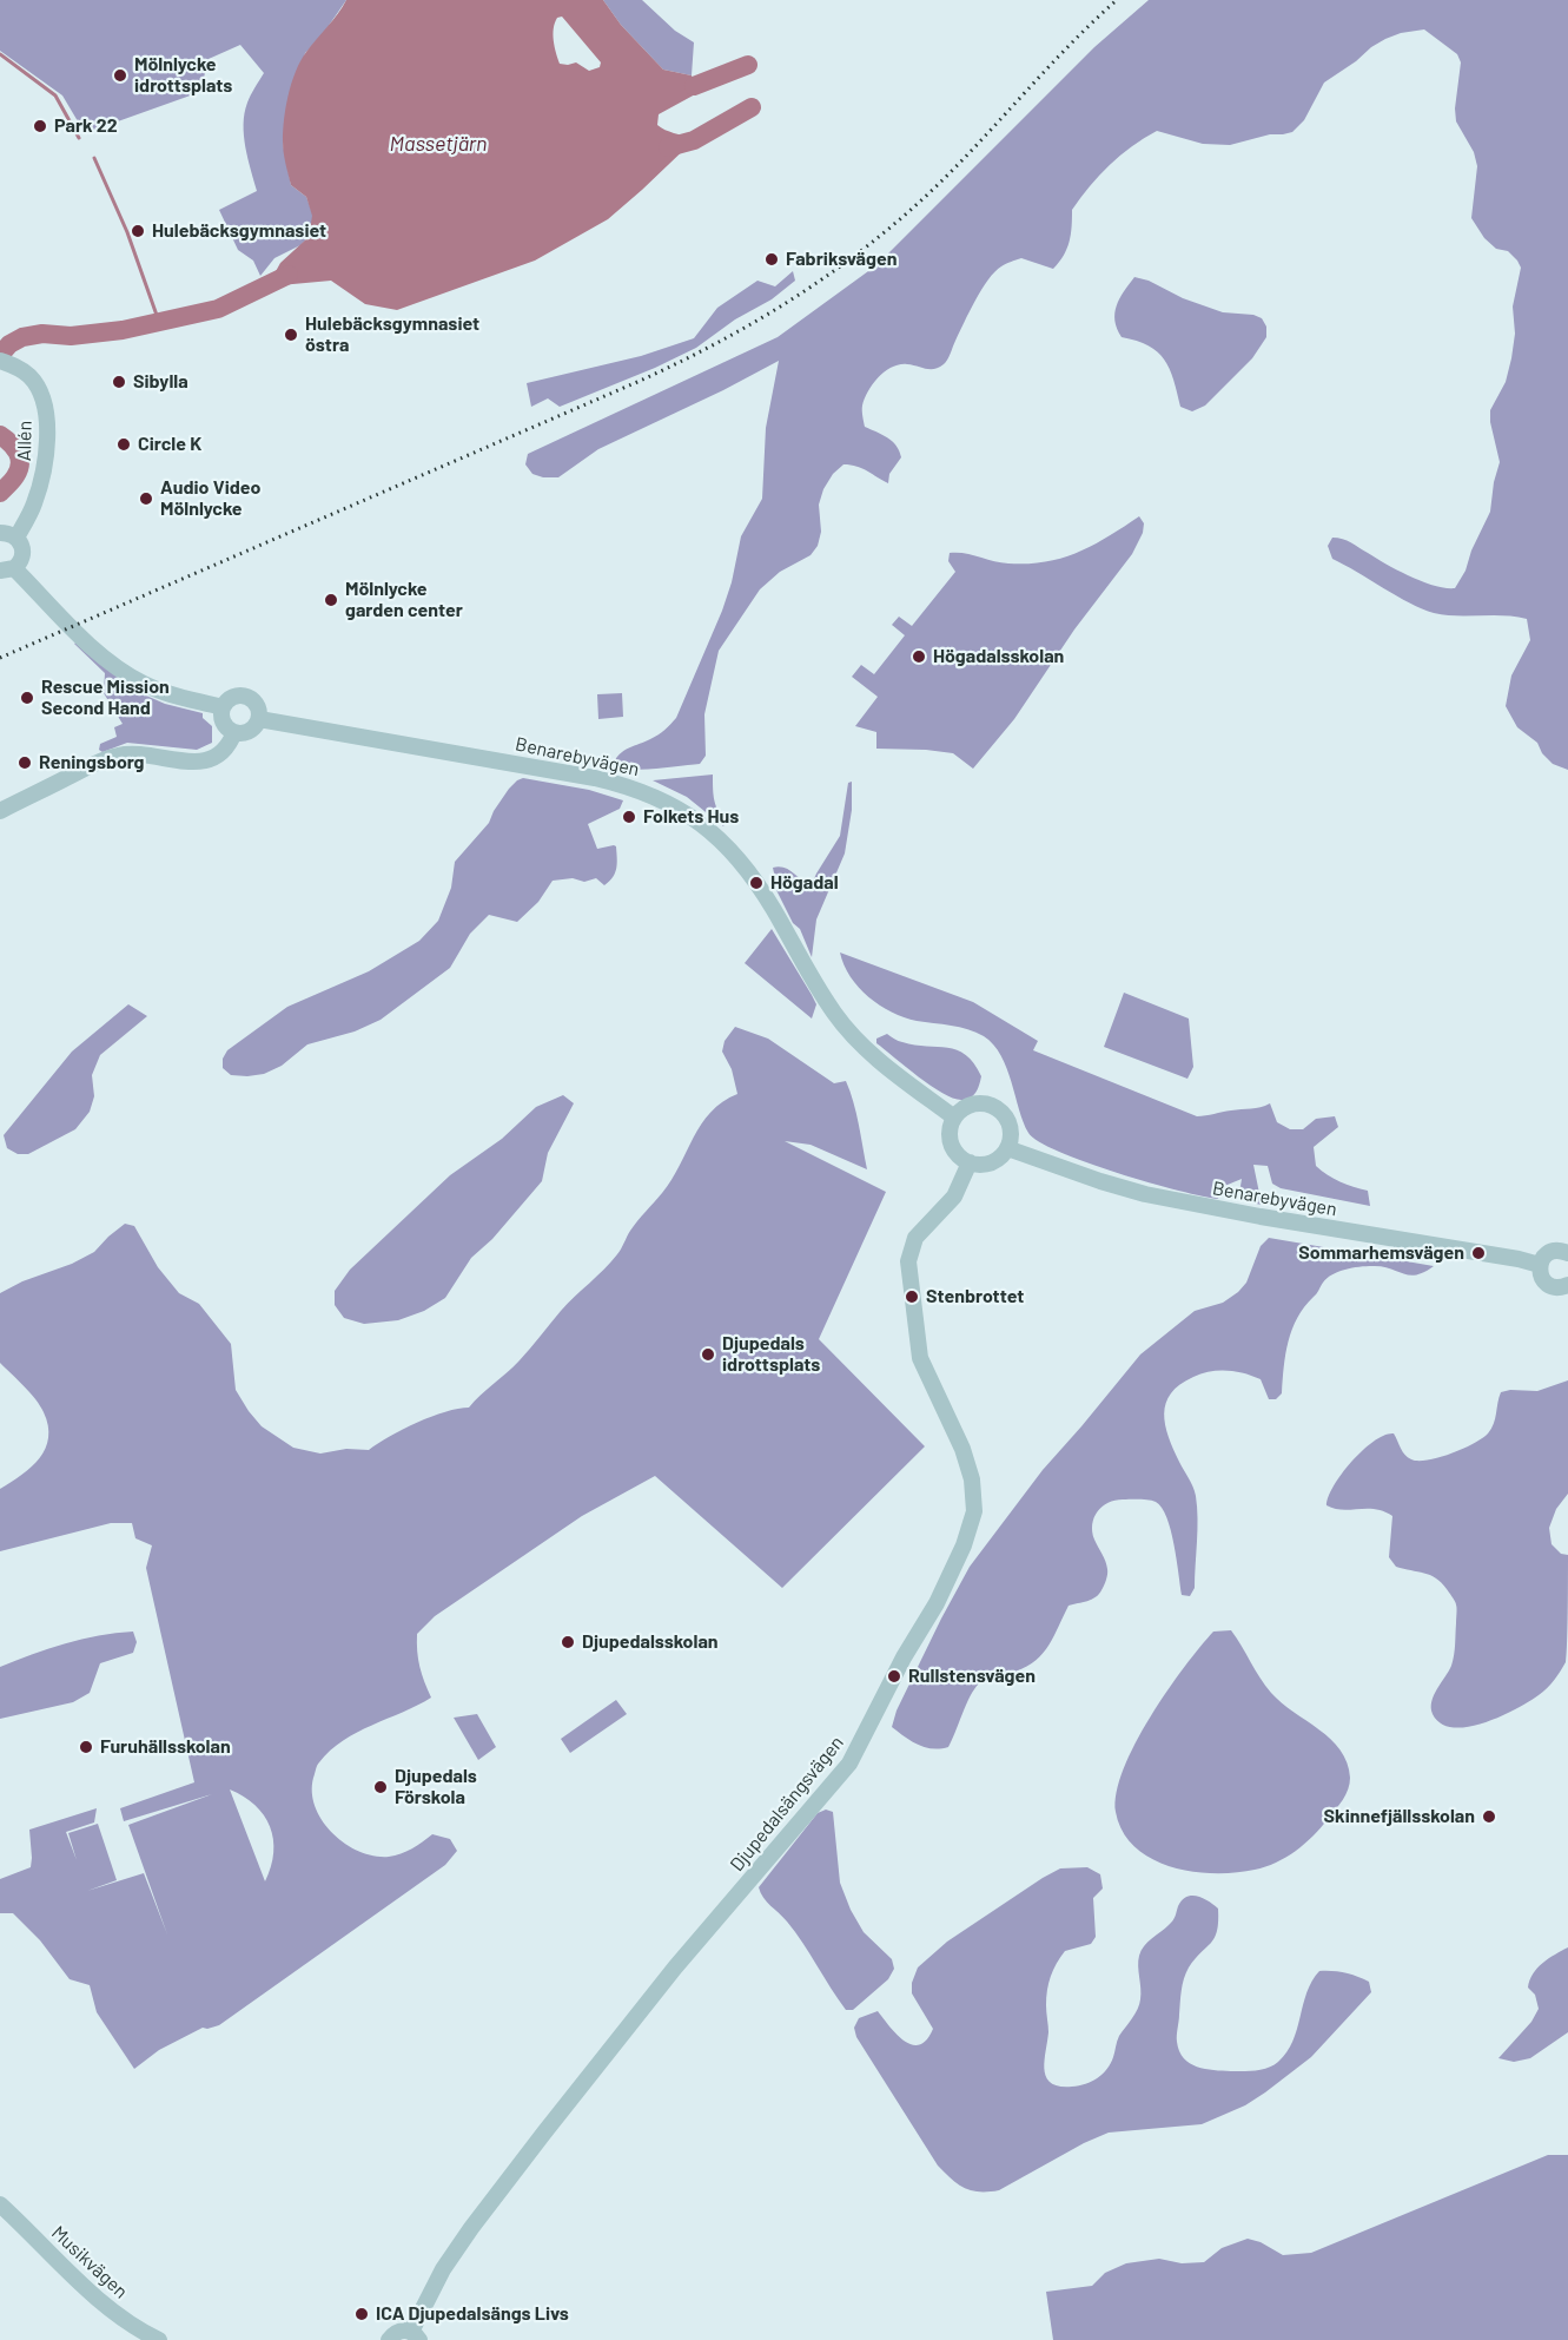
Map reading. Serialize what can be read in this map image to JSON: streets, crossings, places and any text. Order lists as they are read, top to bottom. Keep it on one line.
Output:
{"streets":{"street":["Allén","Benarebyvägen","Djupedalsängsvägen","Musikvägen"]},"crossings":[["Benarebyvägen","Djupedalsängsvägen"]],"water":["Massetjärn"],"places":["Mölnlycke idrottsplats","Park 22","Hulebäcksgymnasiet","Fabriksvägen","Hulebäcksgymnasiet östra","Sibylla","Circle K","Audio Video Mölnlycke","Mölnlycke garden center","Högadalsskolan","Rescue Mission Second Hand","Reningsborg","Folkets Hus","Högadal","Sommarhemsvägen","Stenbrottet","Djupedals idrottsplats","Djupedalsskolan","Rullstensvägen","Furuhällsskolan","Djupedals Förskola","Skinnefjällsskolan","ICA Djupedalsängs Livs"]}
